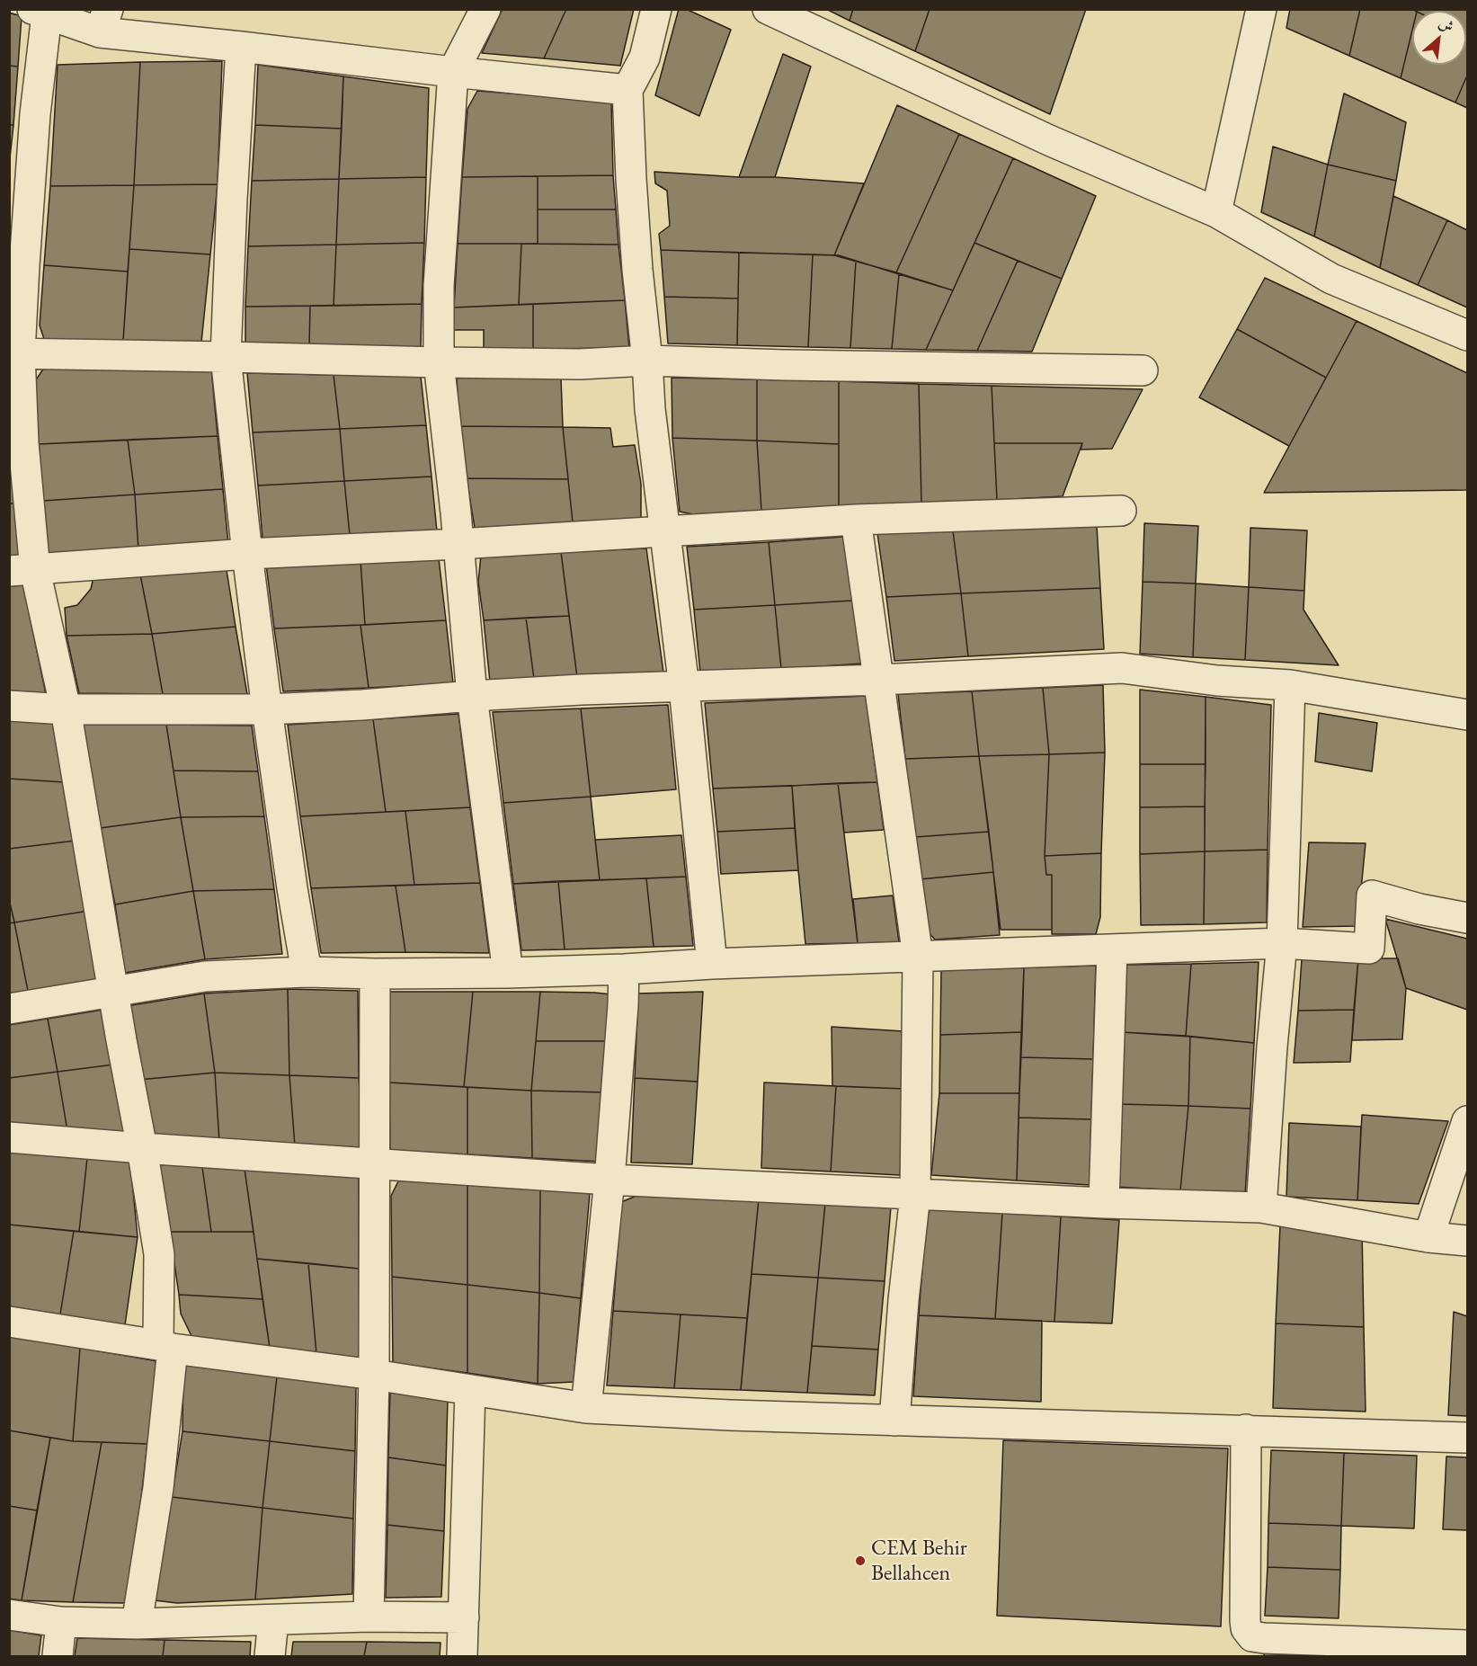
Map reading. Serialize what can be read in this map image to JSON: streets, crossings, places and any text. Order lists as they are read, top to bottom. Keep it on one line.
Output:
{"places":["CEM Behir Bellahcen"],"north":"top right"}
